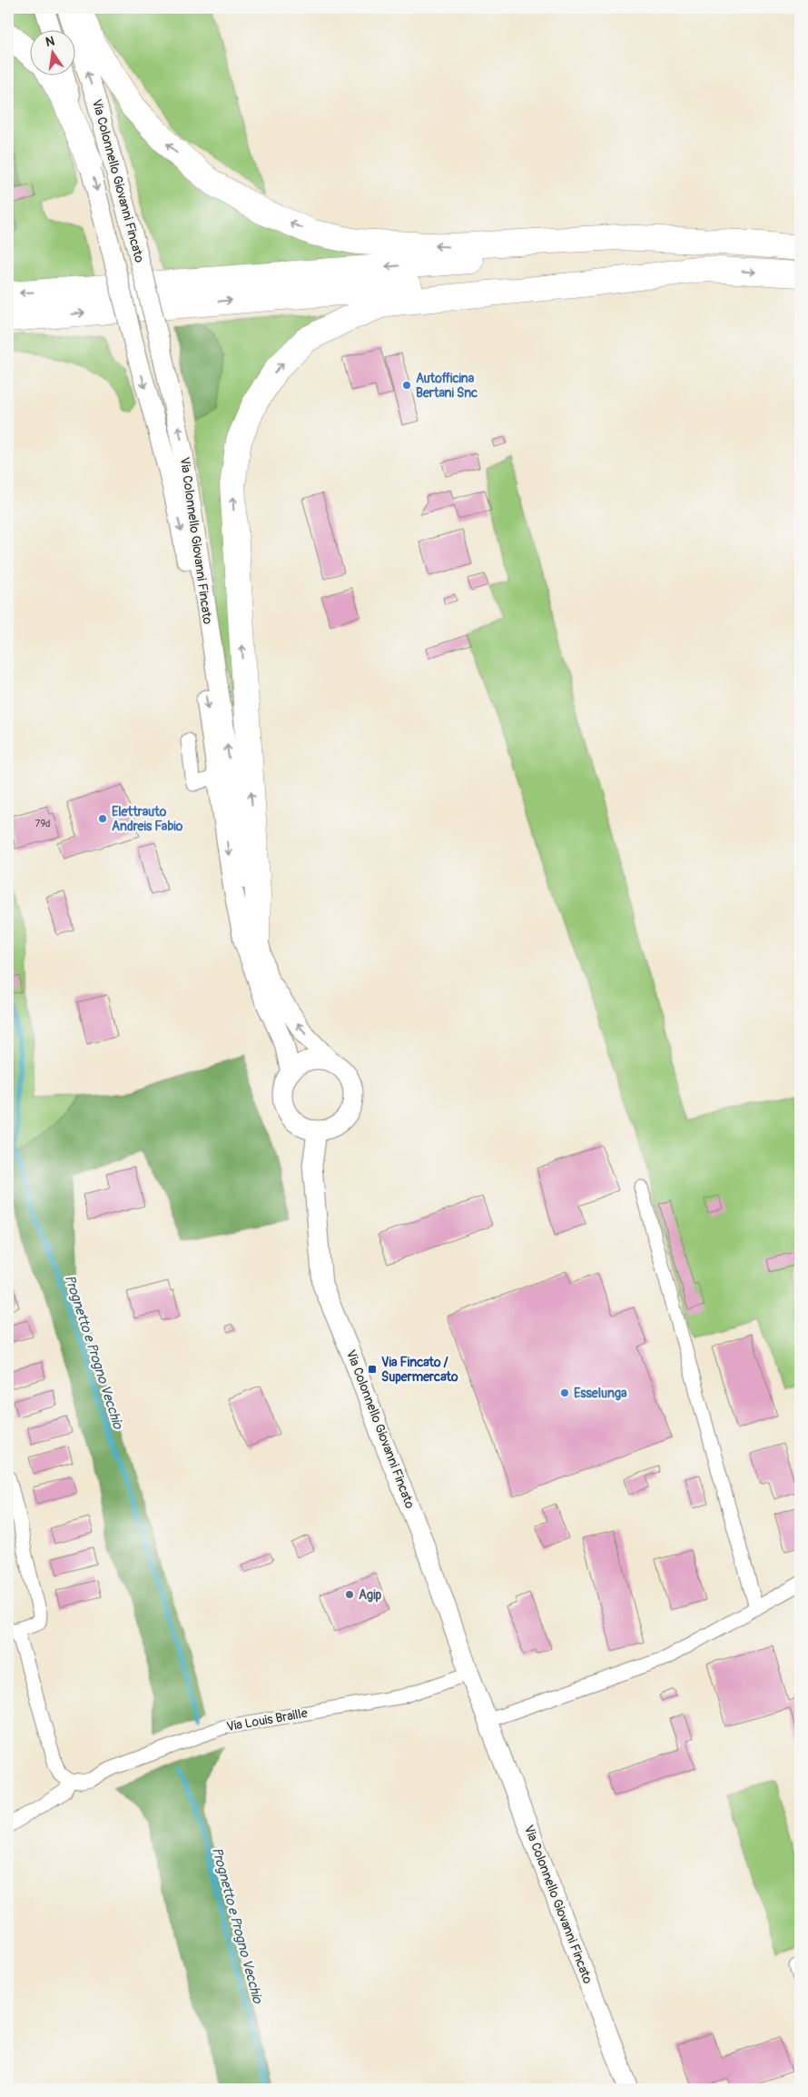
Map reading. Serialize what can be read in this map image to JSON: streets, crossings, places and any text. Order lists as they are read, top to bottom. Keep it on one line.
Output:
{"streets":{"main road":["Via Colonnello Giovanni Fincato"],"street":["Via Louis Braille"]},"crossings":[["Via Colonnello Giovanni Fincato","Via Louis Braille"]],"water":["Prognetto e Progno Vecchio"],"places":{"other":["Autofficina Bertani Snc","Elettrauto Andreis Fabio","Esselunga","Agip"],"transit":["Via Fincato / Supermercato"]},"house_numbers":["79d"],"north":"top"}
